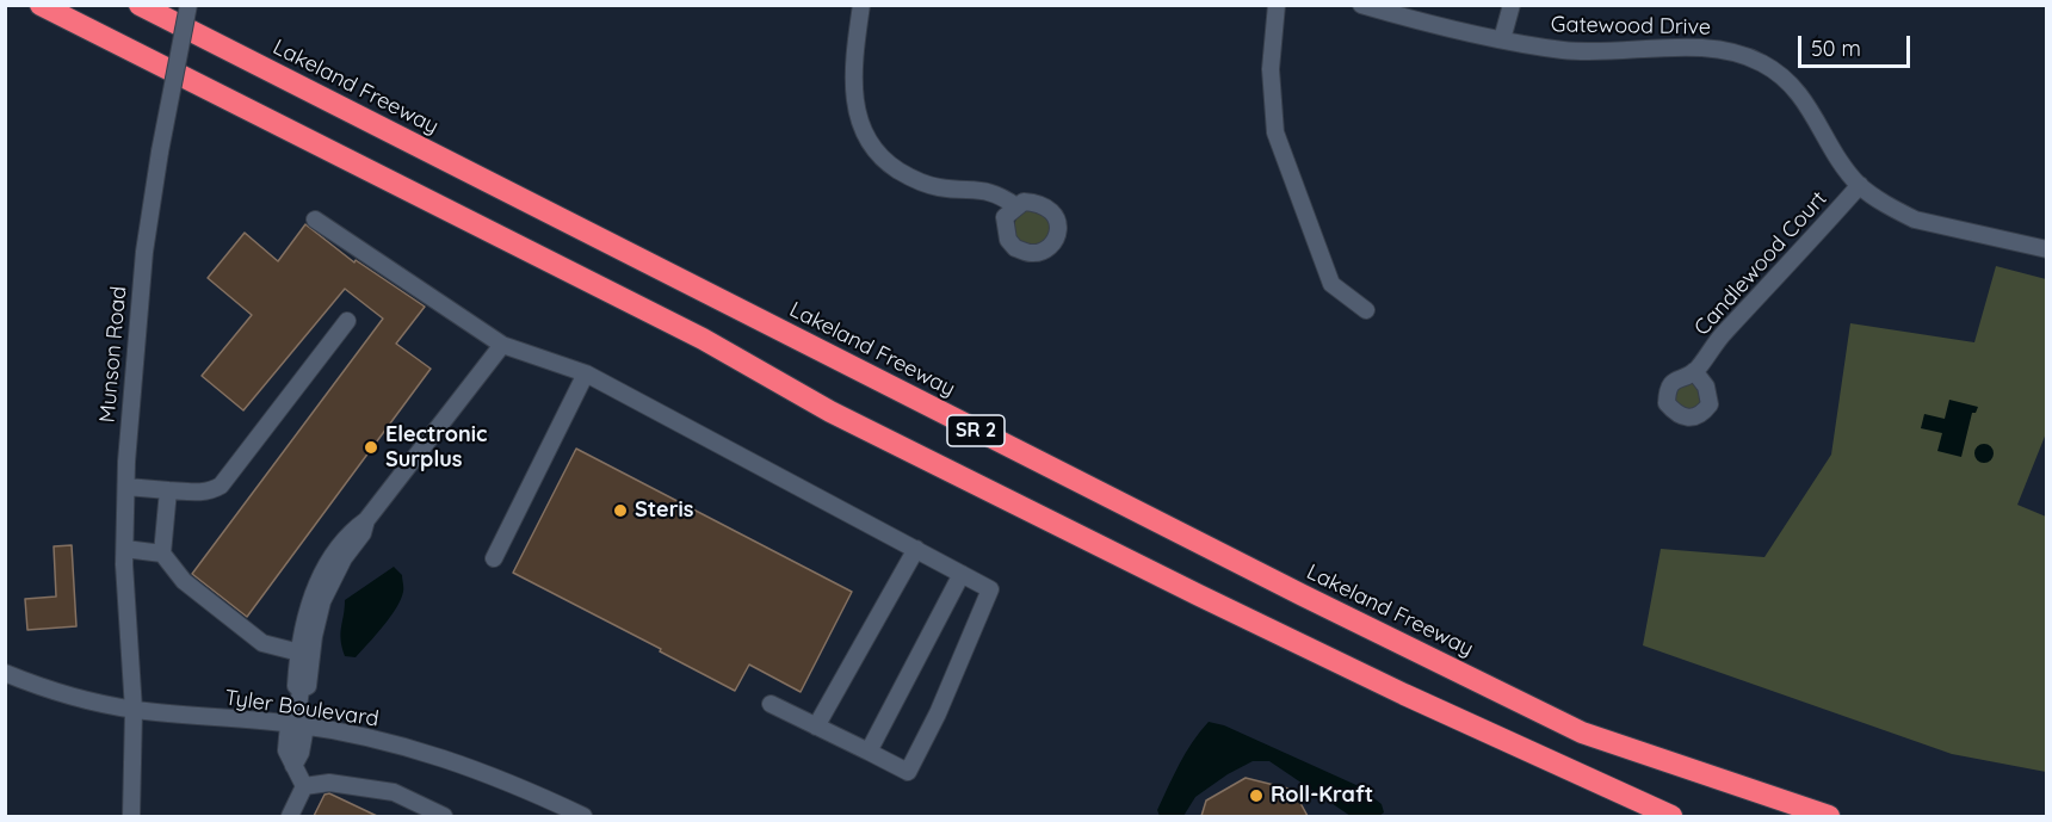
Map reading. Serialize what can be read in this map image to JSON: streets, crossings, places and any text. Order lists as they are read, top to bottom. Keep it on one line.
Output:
{"streets":{"highway":["Lakeland Freeway","SR 2"],"street":["Gatewood Drive","Candlewood Court","Munson Road","Tyler Boulevard"]},"crossings":[["Gatewood Drive","Candlewood Court"],["Munson Road","Tyler Boulevard"]],"places":["Electronic Surplus","Steris","Roll-Kraft"],"scale_bar":"50 m"}
